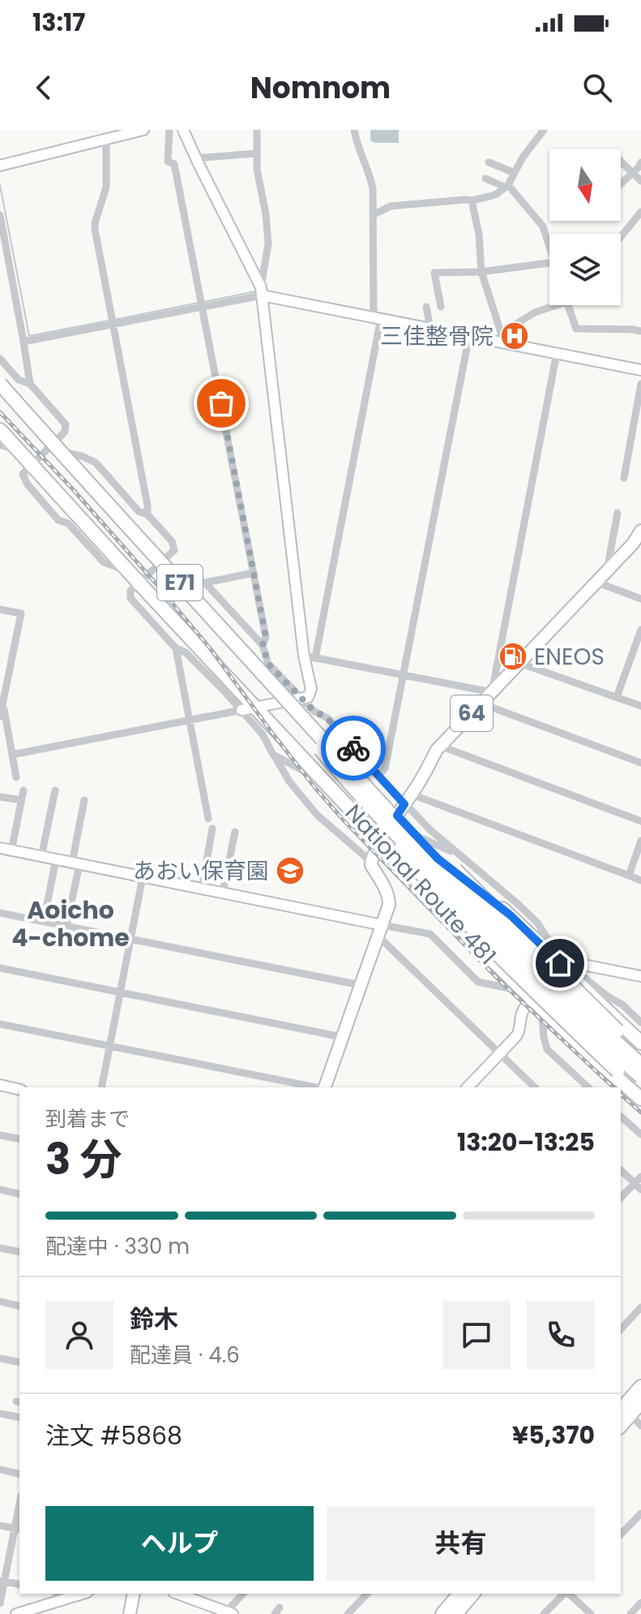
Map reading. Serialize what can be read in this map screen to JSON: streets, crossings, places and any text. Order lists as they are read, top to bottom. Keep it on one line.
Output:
{"streets":{"highway":["E71","National Route 481"],"main road":["64"]},"crossings":[["E71","National Route 481"],["64","National Route 481"]],"districts":["Aoicho 4-chome"],"places":{"hospital":["三佳整骨院"],"fuel station":["ENEOS"],"school or university":["あおい保育園"]},"north":"bottom","page":{"status":"13:17","header":"Nomnom","heading":["3 分","到着まで","13:20–13:25"],"panel":["鈴木","配達員 · 4.6","注文 #5868","¥5,370"],"bar":"配達中 · 330 m","buttons":["ヘルプ","共有"]}}
